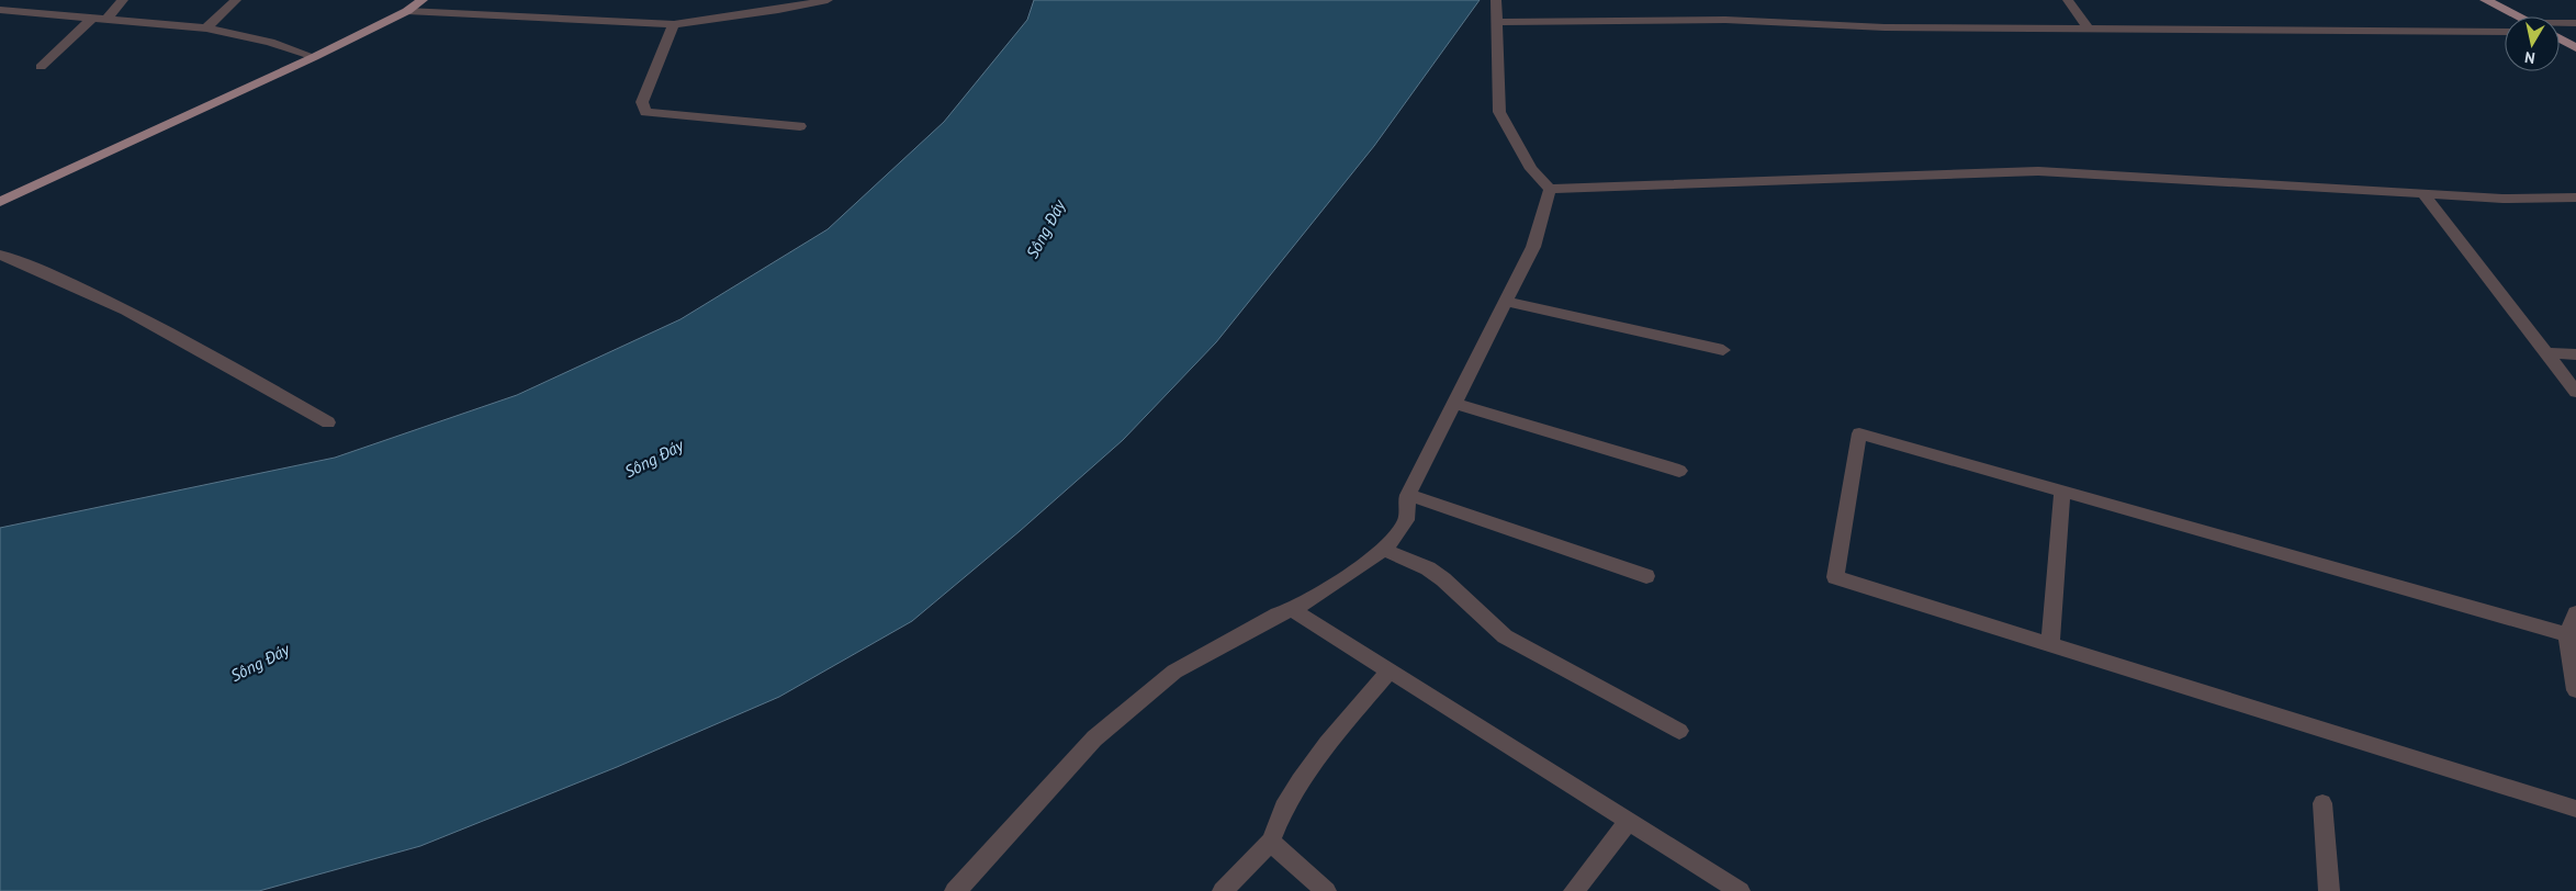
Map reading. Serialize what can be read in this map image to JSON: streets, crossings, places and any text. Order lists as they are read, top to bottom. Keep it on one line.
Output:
{"water":["Sông Đáy"],"north":"bottom"}
